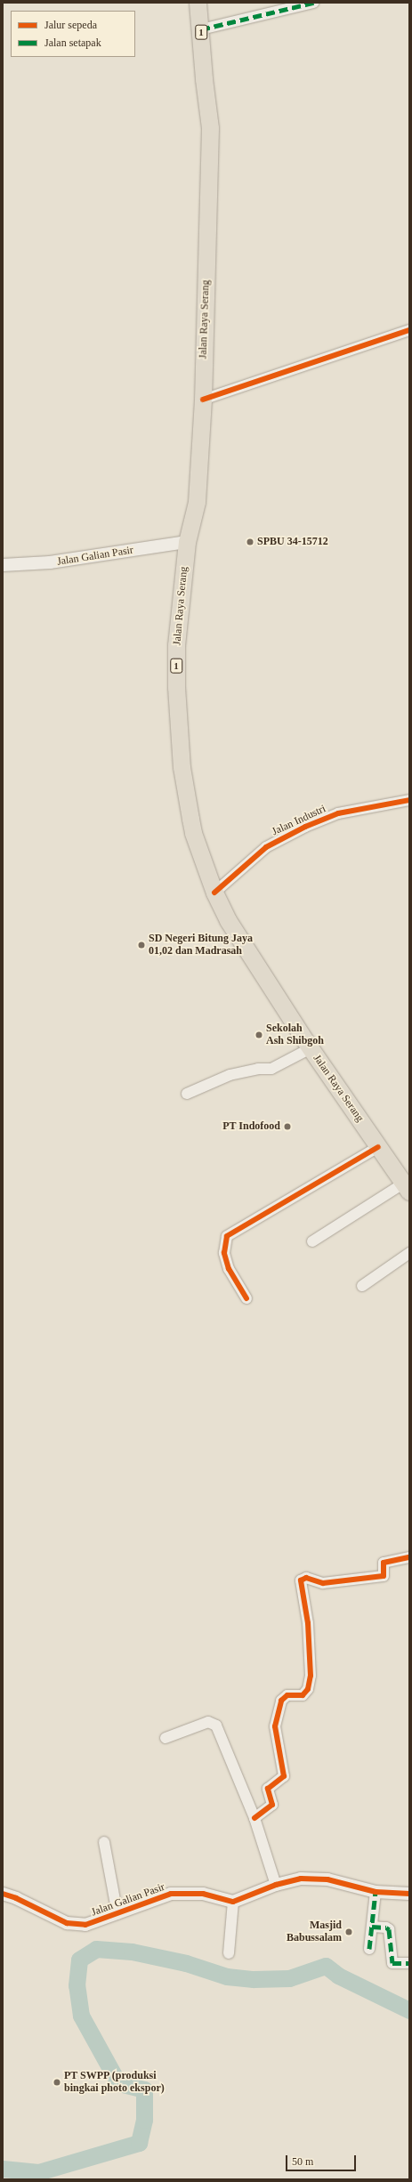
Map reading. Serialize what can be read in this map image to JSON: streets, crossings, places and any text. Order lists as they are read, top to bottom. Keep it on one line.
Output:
{"streets":{"highway":["1","Jalan Raya Serang"],"street":["Jalan Galian Pasir","Jalan Industri"]},"crossings":[["Jalan Raya Serang","Jalan Galian Pasir"],["Jalan Raya Serang","Jalan Industri"]],"places":["SPBU 34-15712","SD Negeri Bitung Jaya 01,02 dan Madrasah","Sekolah Ash Shibgoh","PT Indofood","Masjid Babussalam","PT SWPP (produksi bingkai photo ekspor)"],"legend":["Jalur sepeda","Jalan setapak"],"scale_bar":"50 m"}
